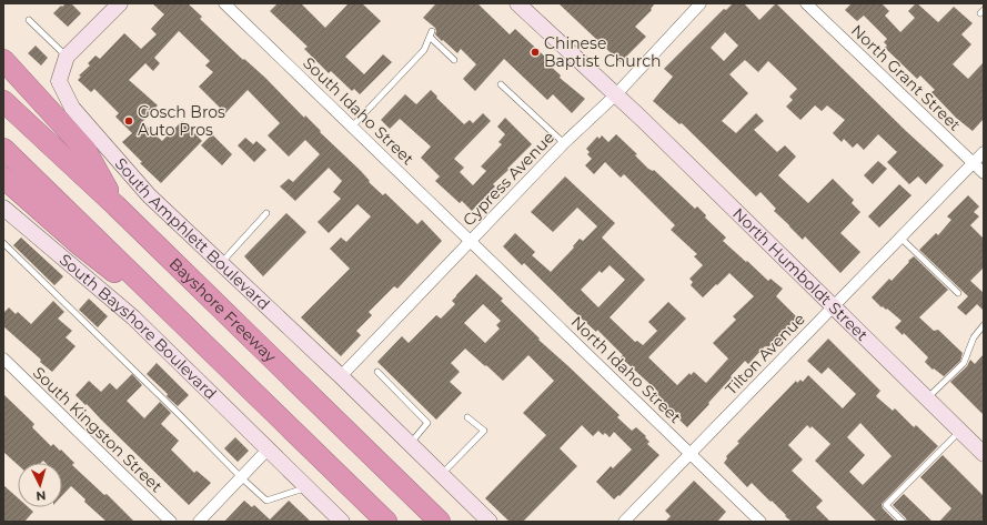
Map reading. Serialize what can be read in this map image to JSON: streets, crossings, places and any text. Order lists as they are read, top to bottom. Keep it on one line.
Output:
{"streets":{"highway":["Bayshore Freeway"],"street":["North Grant Street","South Idaho Street","Cypress Avenue","South Amphlett Boulevard","North Humboldt Street","South Bayshore Boulevard","Tilton Avenue","North Idaho Street","South Kingston Street"]},"crossings":[["North Grant Street","Tilton Avenue"],["South Idaho Street","Cypress Avenue"],["South Idaho Street","North Idaho Street"],["Cypress Avenue","South Amphlett Boulevard"],["Cypress Avenue","North Humboldt Street"],["Cypress Avenue","North Idaho Street"],["North Humboldt Street","Tilton Avenue"],["Tilton Avenue","North Idaho Street"]],"places":["Chinese Baptist Church","Gosch Bros Auto Pros"],"north":"bottom"}
